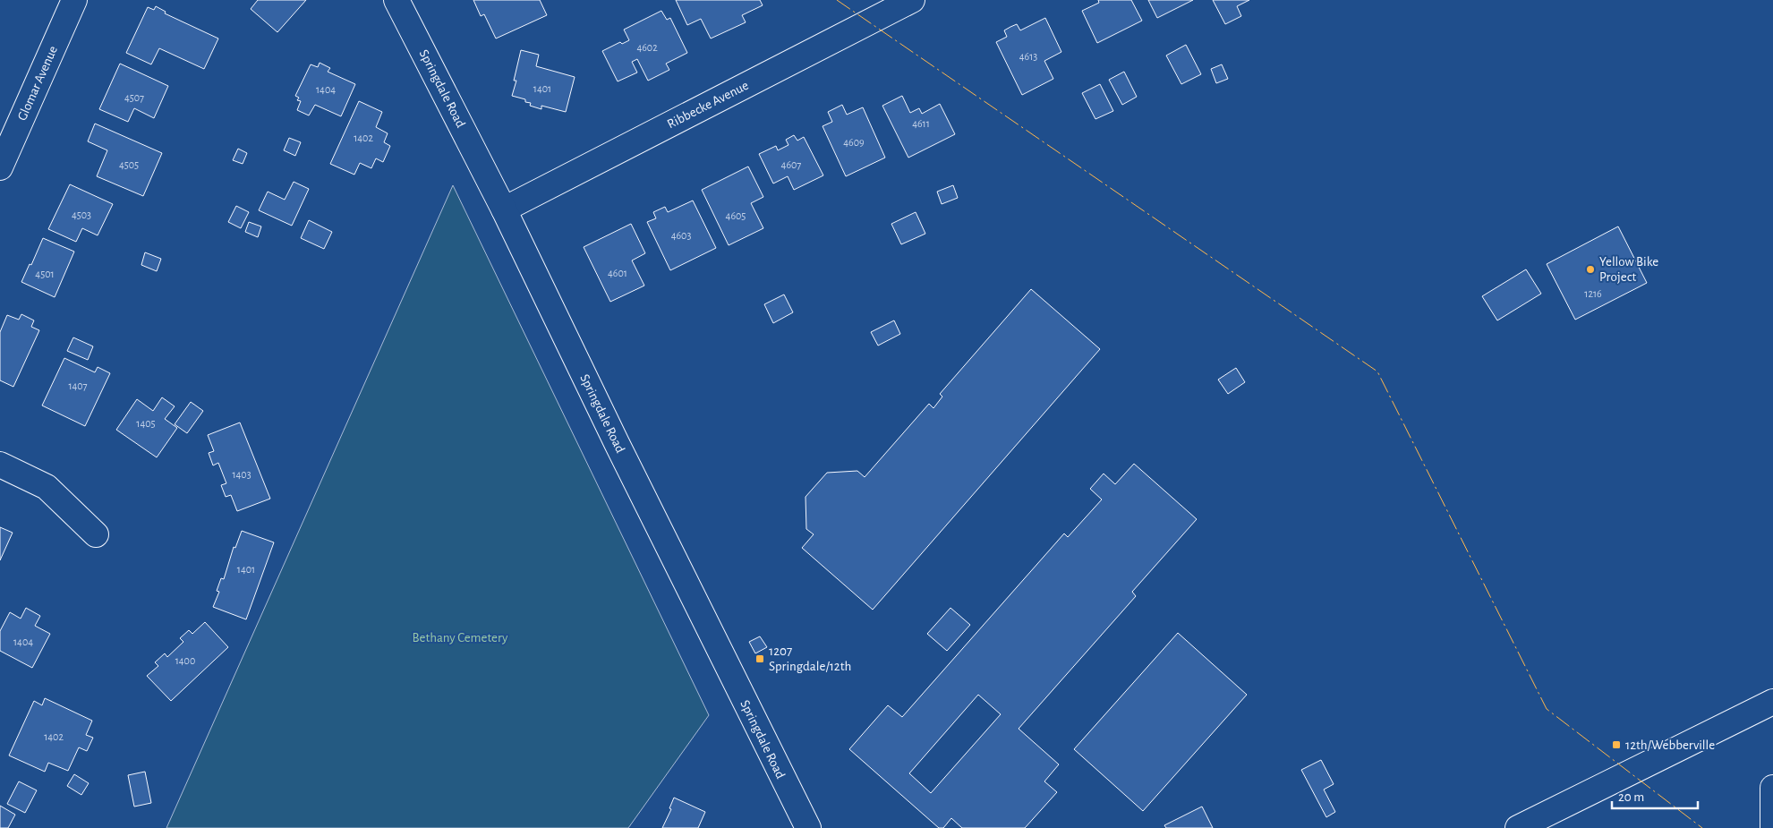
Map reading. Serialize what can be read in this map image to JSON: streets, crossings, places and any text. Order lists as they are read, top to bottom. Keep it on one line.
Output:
{"streets":{"street":["Glomar Avenue","Springdale Road","Ribbecke Avenue"]},"crossings":[["Springdale Road","Ribbecke Avenue"]],"parks":["Bethany Cemetery"],"places":{"other":["Yellow Bike Project"],"transit":["1207 Springdale/12th","12th/Webberville"]},"house_numbers":["4602","4613","1401","1404","4507","4611","1402","4609","4505","4607","4503","4605","4603","4601","4501","1216","1407","1405","1403","1401","1404","1400","1402"],"scale_bar":"20 m"}
